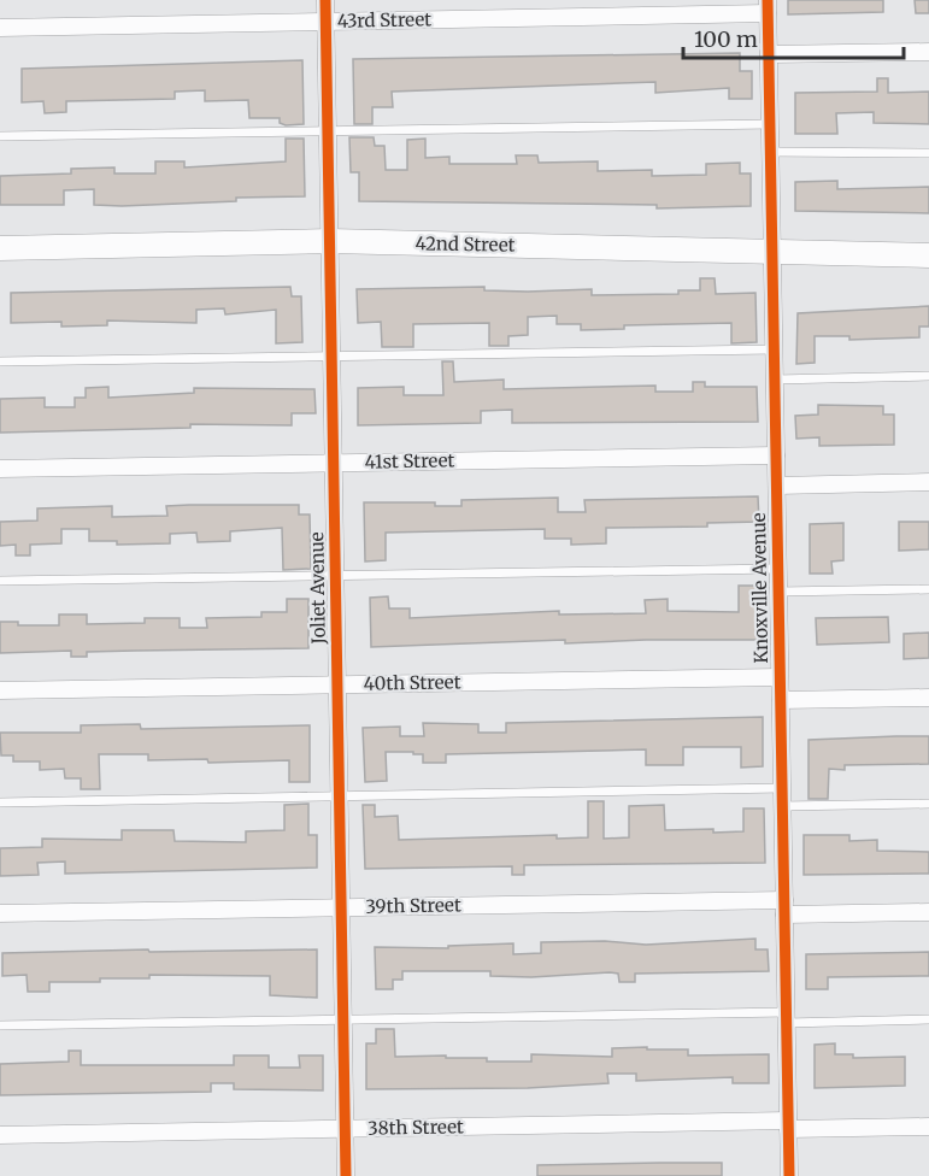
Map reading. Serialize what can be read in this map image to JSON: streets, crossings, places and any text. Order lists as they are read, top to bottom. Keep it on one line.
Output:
{"streets":{"street":["43rd Street","42nd Street","41st Street","Joliet Avenue","Knoxville Avenue","40th Street","39th Street","38th Street"]},"crossings":[["43rd Street","Joliet Avenue"],["43rd Street","Knoxville Avenue"],["42nd Street","Joliet Avenue"],["42nd Street","Knoxville Avenue"],["41st Street","Joliet Avenue"],["41st Street","Knoxville Avenue"],["Joliet Avenue","40th Street"],["Joliet Avenue","39th Street"],["Joliet Avenue","38th Street"],["Knoxville Avenue","40th Street"],["Knoxville Avenue","39th Street"],["Knoxville Avenue","38th Street"]],"scale_bar":"100 m"}
